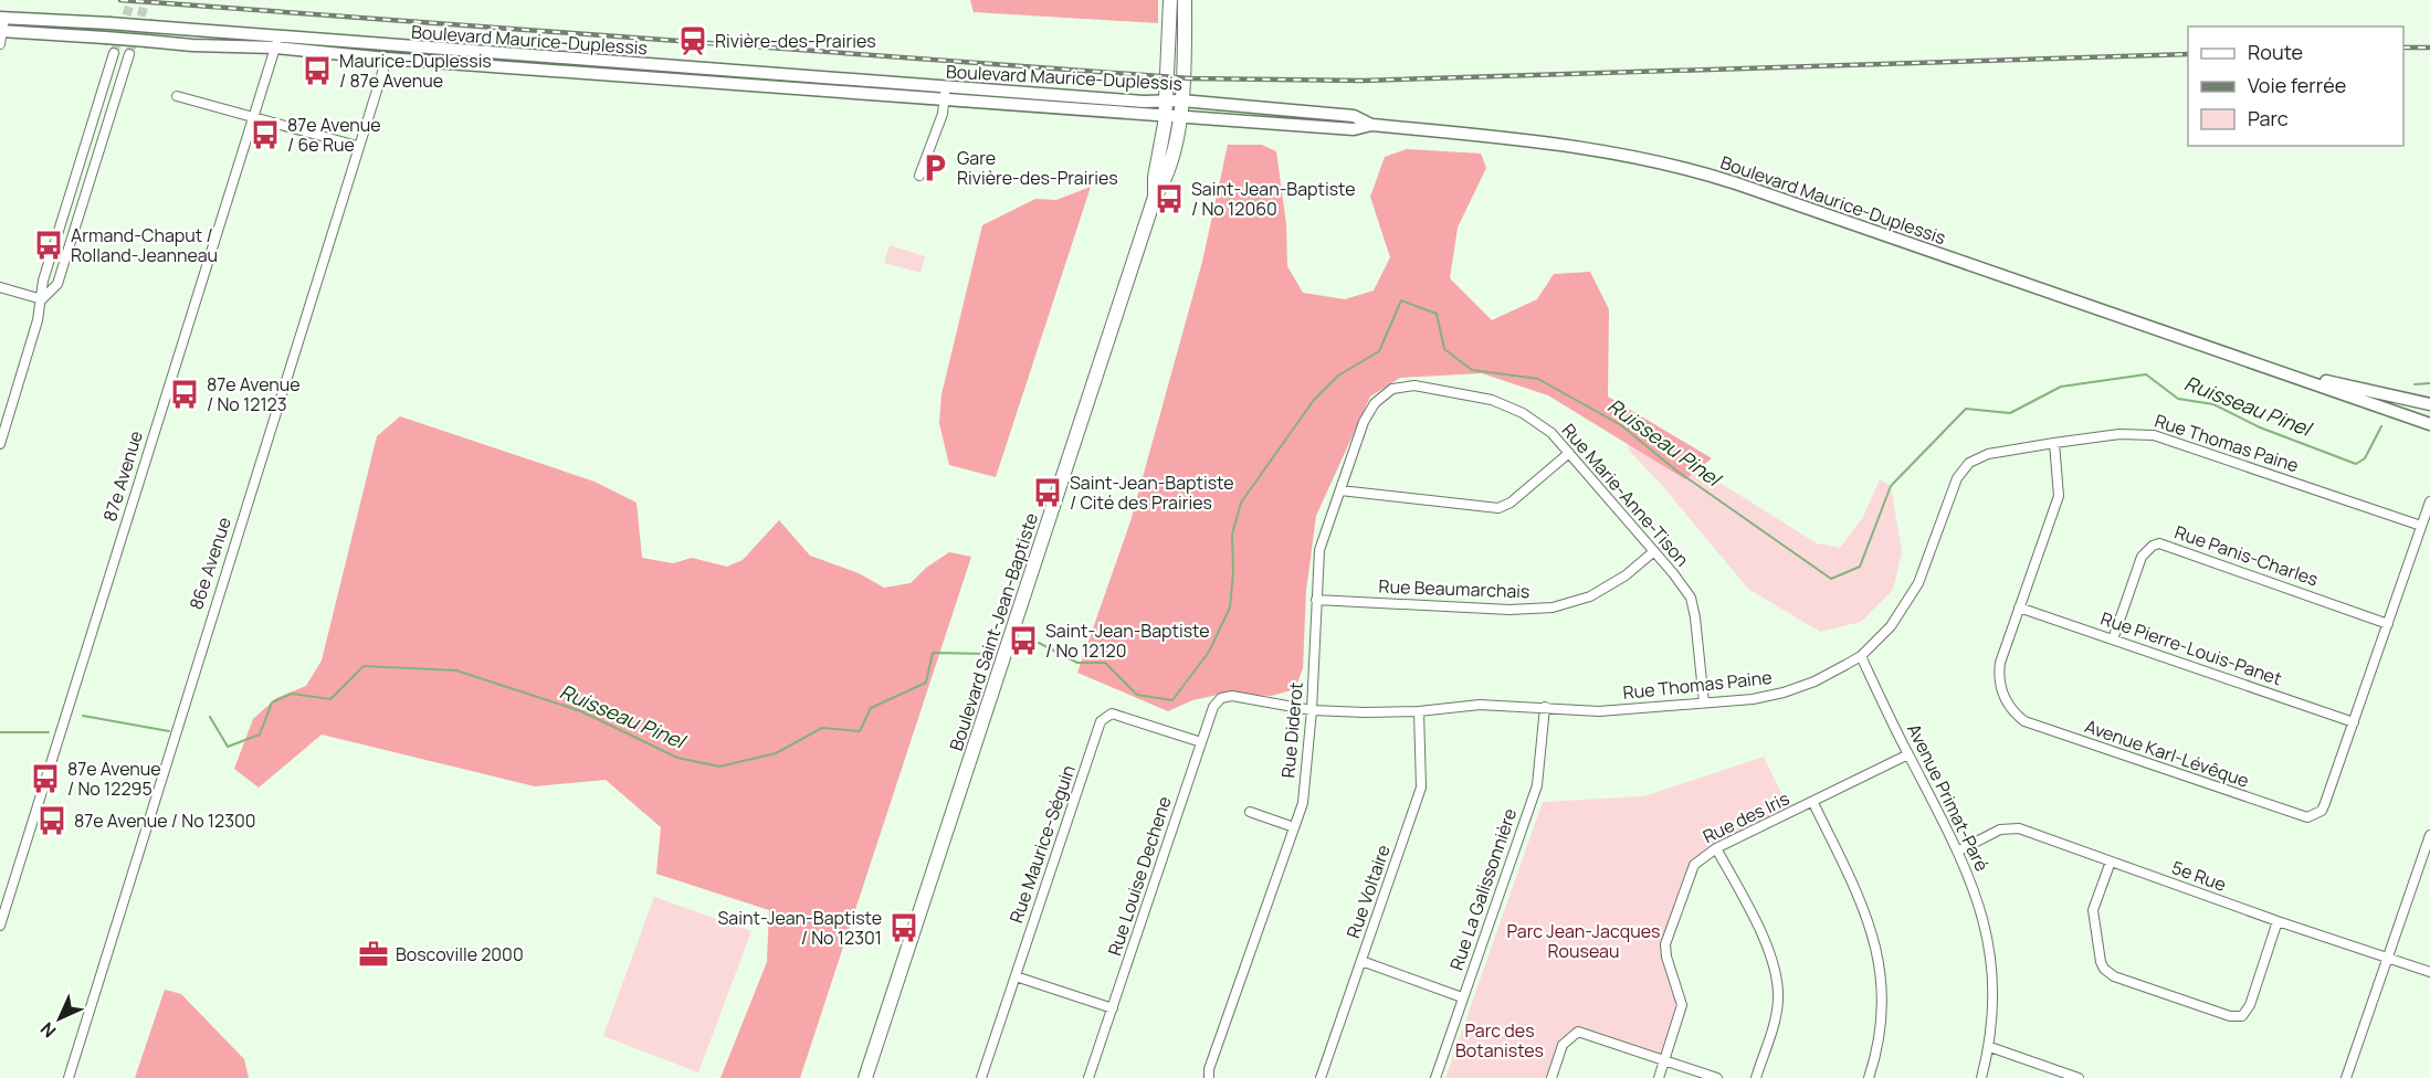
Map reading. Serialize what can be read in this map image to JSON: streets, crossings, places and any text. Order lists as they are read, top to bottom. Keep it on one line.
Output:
{"streets":{"main road":["Boulevard Saint-Jean-Baptiste"],"street":["Boulevard Maurice-Duplessis","Rue Thomas Paine","87e Avenue","Rue Marie-Anne-Tison","Rue Panis-Charles","86e Avenue","Rue Beaumarchais","Rue Pierre-Louis-Panet","Rue Diderot","Avenue Karl-Lévêque","Avenue Primat-Paré","Rue des Iris","Rue Maurice-Séguin","Rue Louise Dechene","5e Rue","Rue La Galissonnière","Rue Voltaire"]},"crossings":[["Boulevard Maurice-Duplessis","87e Avenue"],["Boulevard Maurice-Duplessis","86e Avenue"],["Boulevard Maurice-Duplessis","Boulevard Saint-Jean-Baptiste"],["Rue Thomas Paine","Rue Marie-Anne-Tison"],["Rue Thomas Paine","Rue Diderot"],["Rue Thomas Paine","Avenue Primat-Paré"],["Rue Thomas Paine","Rue Louise Dechene"],["Rue Thomas Paine","Rue La Galissonnière"],["Rue Thomas Paine","Rue Voltaire"],["Rue Marie-Anne-Tison","Rue Beaumarchais"],["Rue Marie-Anne-Tison","Rue Diderot"],["Rue Panis-Charles","Rue Pierre-Louis-Panet"],["Rue Beaumarchais","Rue Diderot"],["Rue Pierre-Louis-Panet","Avenue Karl-Lévêque"],["Avenue Primat-Paré","Rue des Iris"],["Avenue Primat-Paré","5e Rue"],["Rue Maurice-Séguin","Rue Louise Dechene"]],"water":["Ruisseau Pinel"],"parks":["Parc Jean-Jacques Rouseau","Parc des Botanistes"],"places":{"station":["Rivière-des-Prairies"],"bus stop":["Maurice-Duplessis / 87e Avenue","87e Avenue / 6e Rue","Saint-Jean-Baptiste / No 12060","Armand-Chaput / Rolland-Jeanneau","87e Avenue / No 12123","Saint-Jean-Baptiste / Cité des Prairies","Saint-Jean-Baptiste / No 12120","87e Avenue / No 12295","87e Avenue / No 12300","Saint-Jean-Baptiste / No 12301"],"parking":["Gare Rivière-des-Prairies"],"office":["Boscoville 2000"]},"legend":["Route","Voie ferrée","Parc"],"north":"bottom left"}
